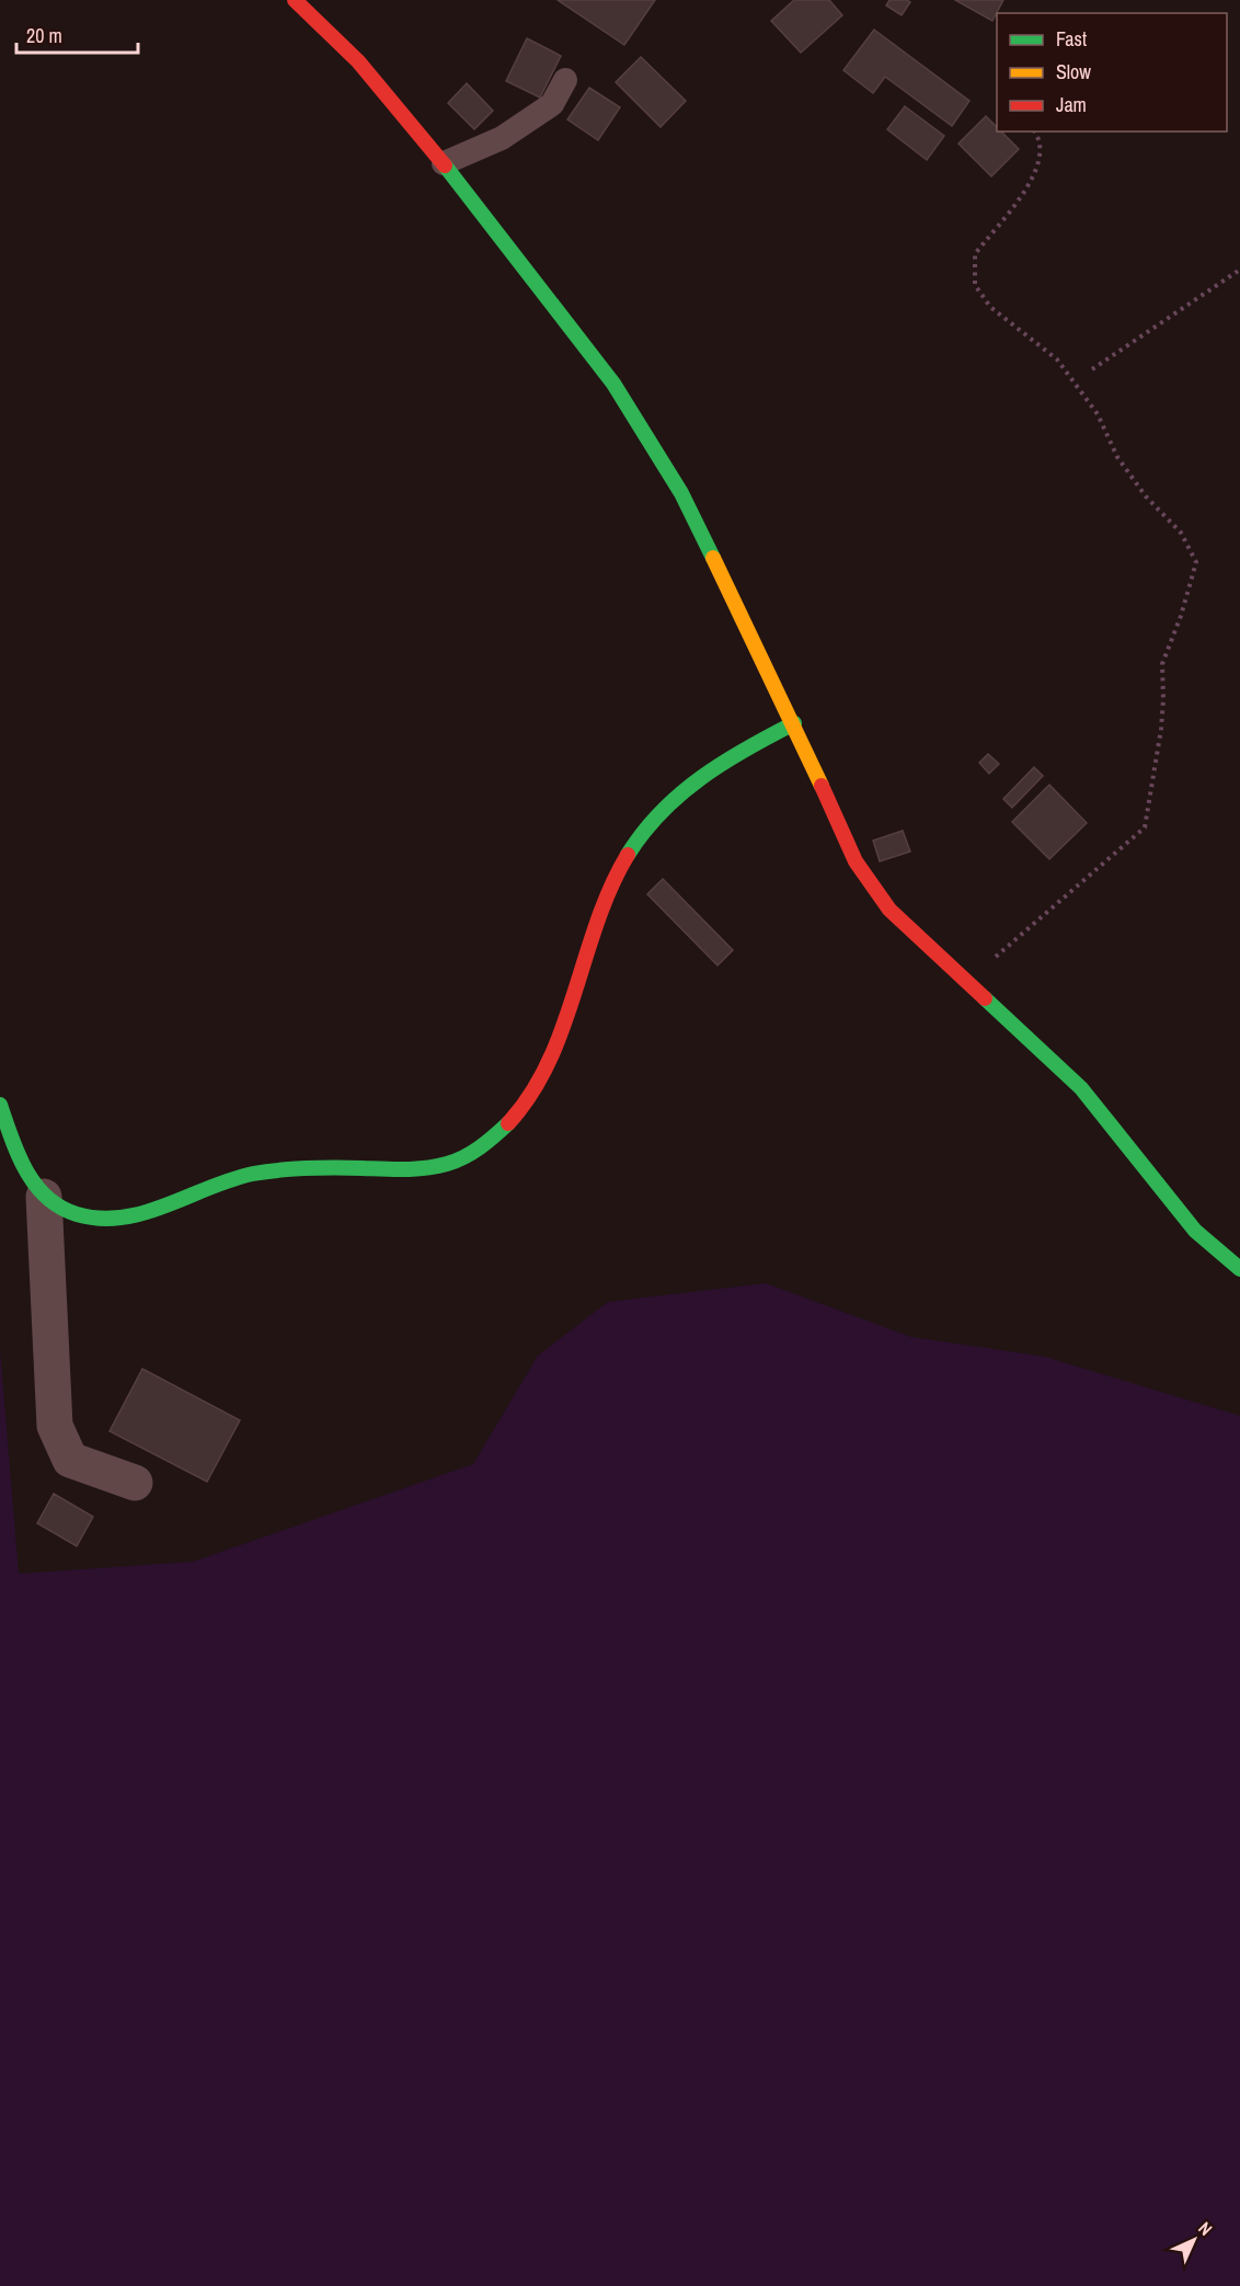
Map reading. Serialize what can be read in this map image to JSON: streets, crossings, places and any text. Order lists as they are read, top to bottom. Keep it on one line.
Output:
{"legend":["Fast","Slow","Jam"],"scale_bar":"20 m","north":"top right"}
